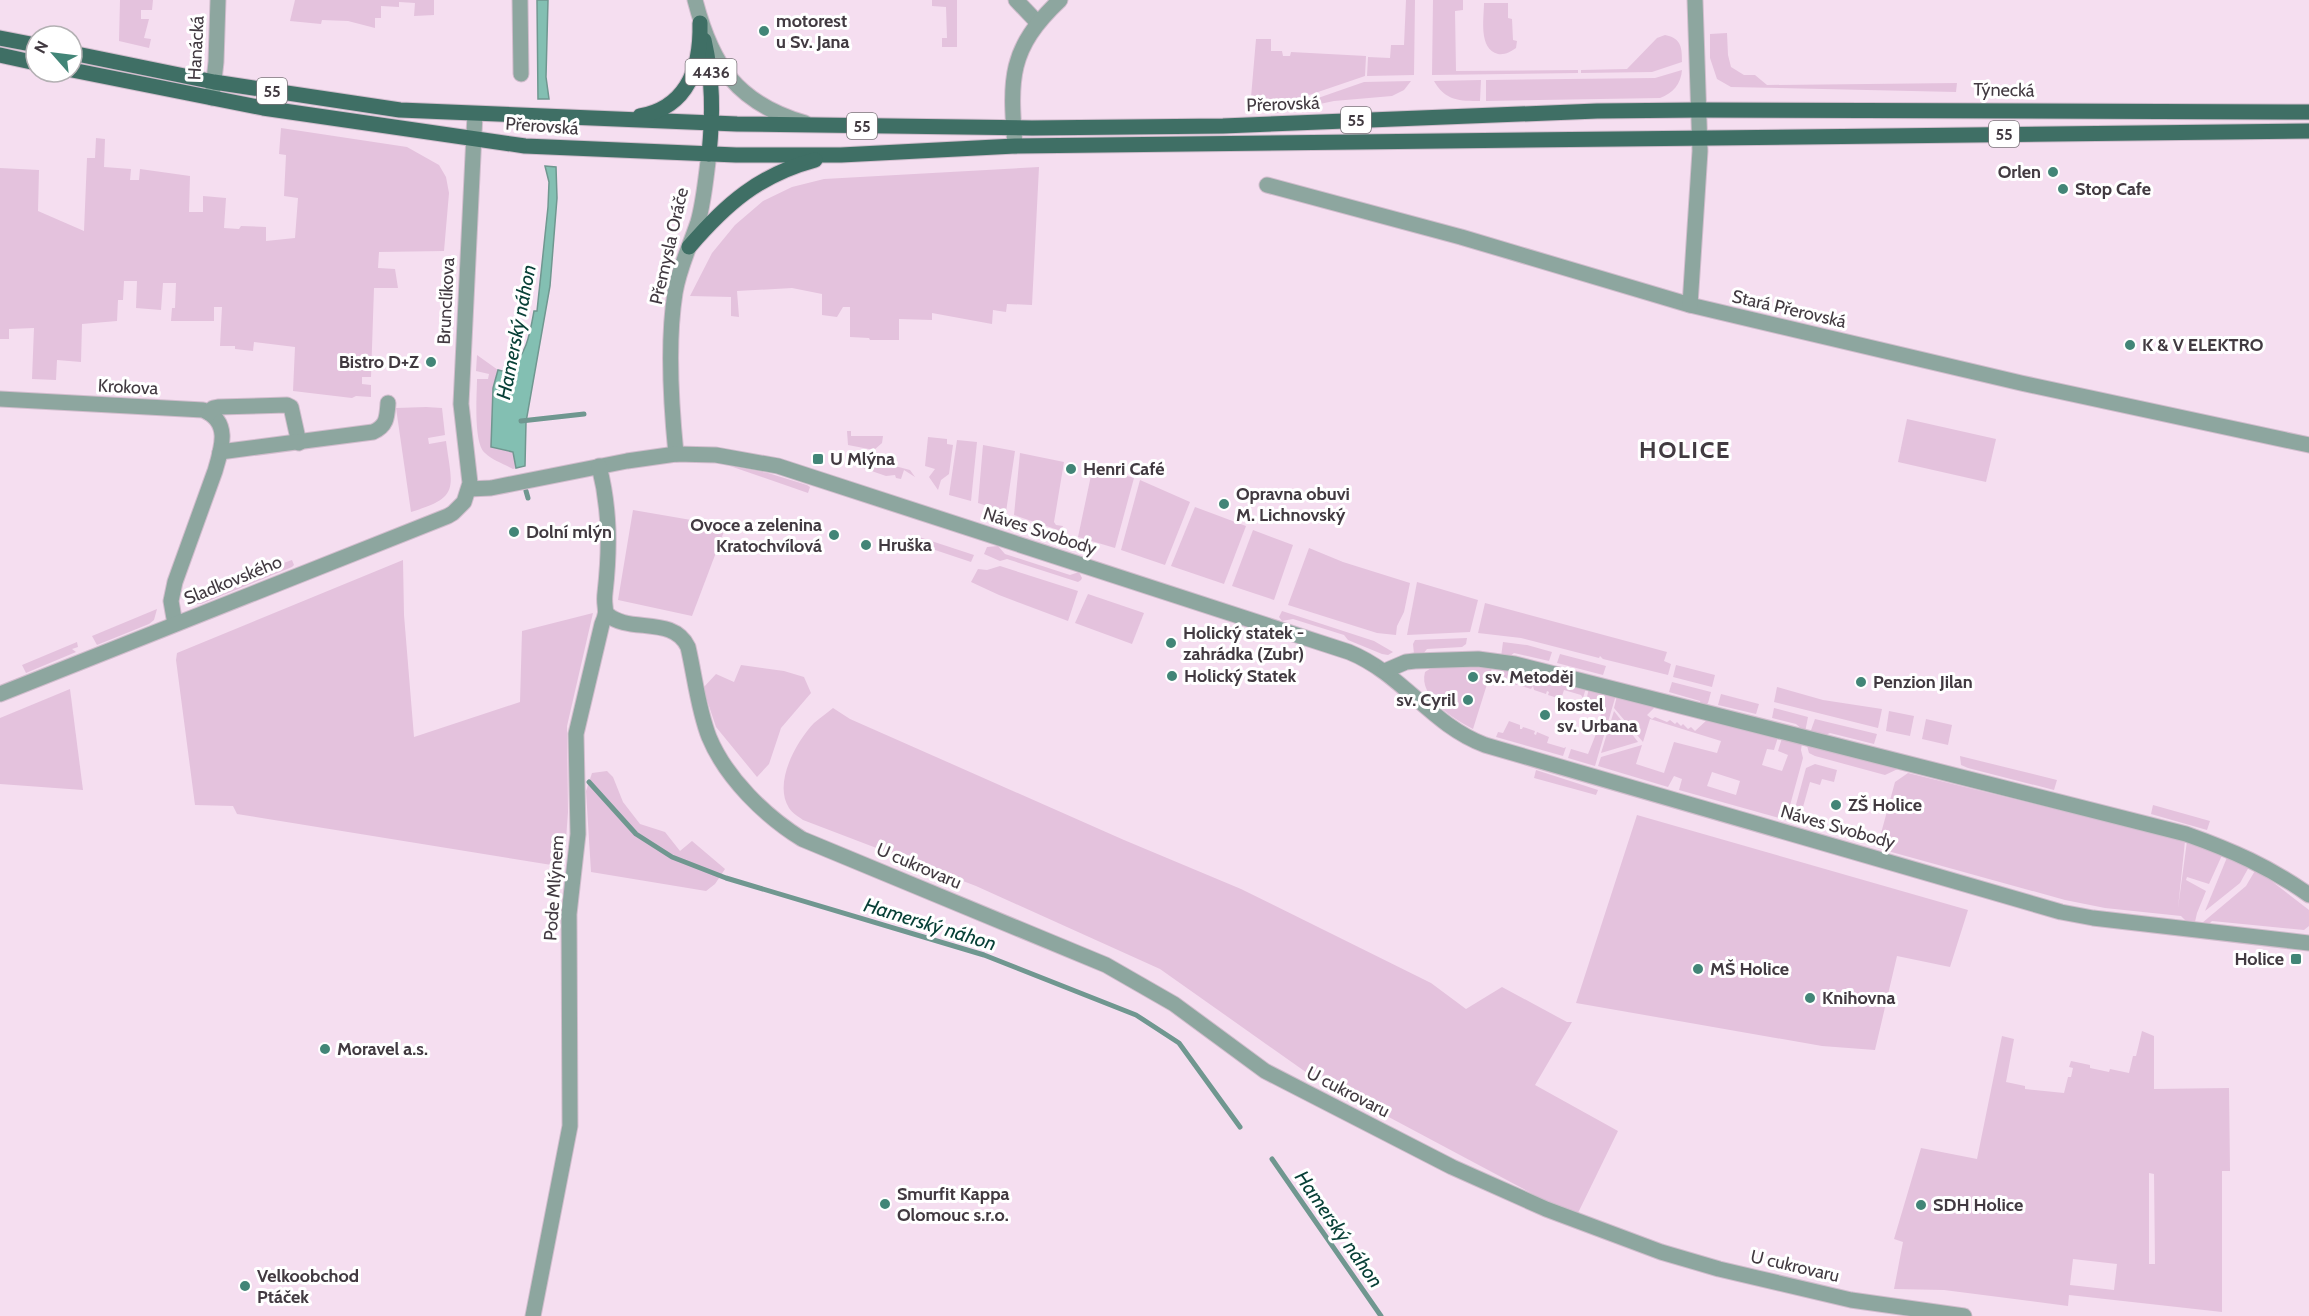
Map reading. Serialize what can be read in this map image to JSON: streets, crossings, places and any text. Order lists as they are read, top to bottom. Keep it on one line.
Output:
{"streets":{"main road":["4436","Týnecká","55","Přerovská"],"street":["Hanácká","Přemysla Oráče","Brunclíkova","Stará Přerovská","Krokova","Náves Svobody","Sladkovského","U cukrovaru","Pode Mlýnem"]},"crossings":[["Hanácká","Přerovská"],["4436","Přerovská"],["Týnecká","Přerovská"],["55","Přerovská"],["Přerovská","Přemysla Oráče"],["Přerovská","Brunclíkova"],["Přemysla Oráče","Náves Svobody"],["Brunclíkova","Náves Svobody"],["Brunclíkova","Sladkovského"],["Náves Svobody","Sladkovského"],["Náves Svobody","Pode Mlýnem"],["U cukrovaru","Pode Mlýnem"]],"districts":["HOLICE"],"water":["Hamerský náhon"],"places":{"other":["motorest u Sv. Jana","Orlen","Stop Cafe","K & V ELEKTRO","Bistro D+Z","Henri Café","Opravna obuvi M. Lichnovský","Dolní mlýn","Ovoce a zelenina Kratochvílová","Hruška","Holický statek - zahrádka (Zubr)","Holický Statek","sv. Metoděj","Penzion Jilan","sv. Cyril","kostel sv. Urbana","ZŠ Holice","MŠ Holice","Knihovna","Moravel a.s.","Smurfit Kappa Olomouc s.r.o.","SDH Holice","Velkoobchod Ptáček"],"transit":["U Mlýna","Holice"]},"north":"top left"}
